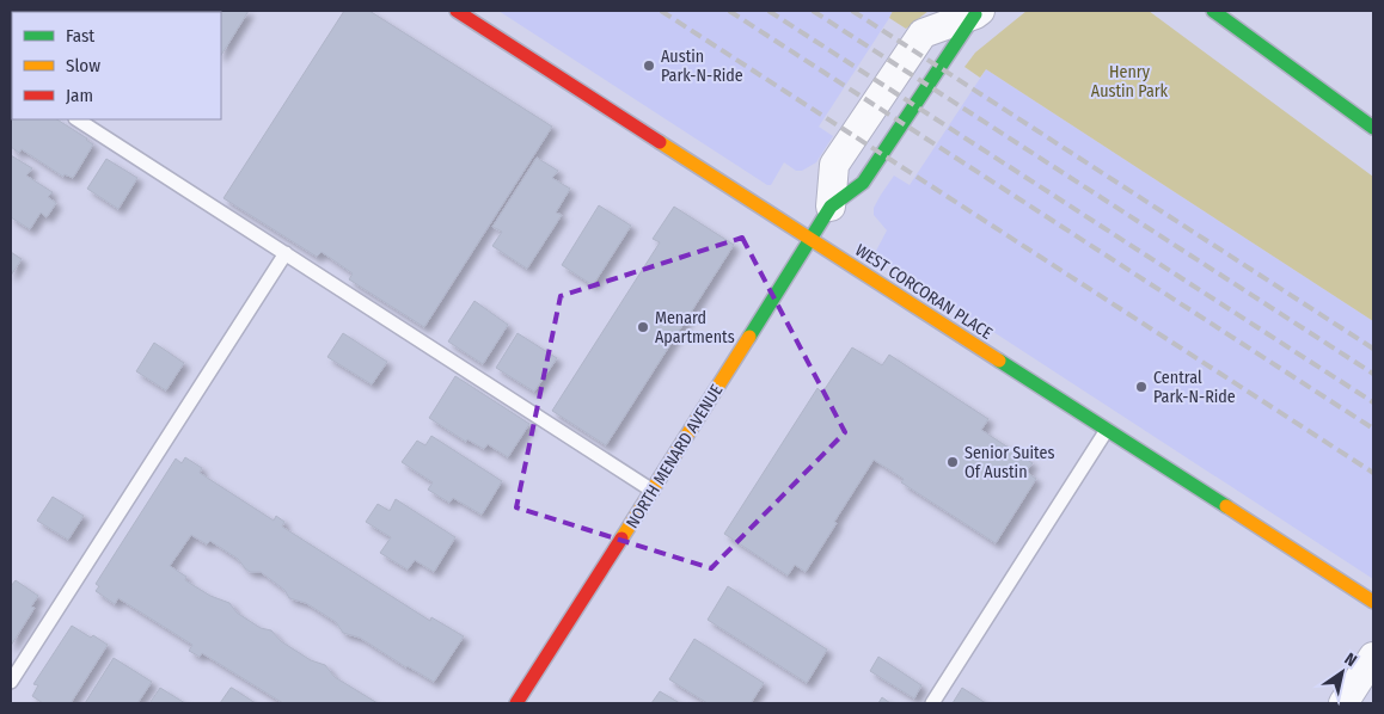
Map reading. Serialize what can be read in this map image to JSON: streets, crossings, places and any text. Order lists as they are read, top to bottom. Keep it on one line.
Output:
{"streets":{"street":["WEST CORCORAN PLACE","NORTH MENARD AVENUE"]},"crossings":[["WEST CORCORAN PLACE","NORTH MENARD AVENUE"]],"parks":["Henry Austin Park"],"places":["Austin Park-N-Ride","Menard Apartments","Central Park-N-Ride","Senior Suites Of Austin"],"legend":["Fast","Slow","Jam"],"north":"top right"}
